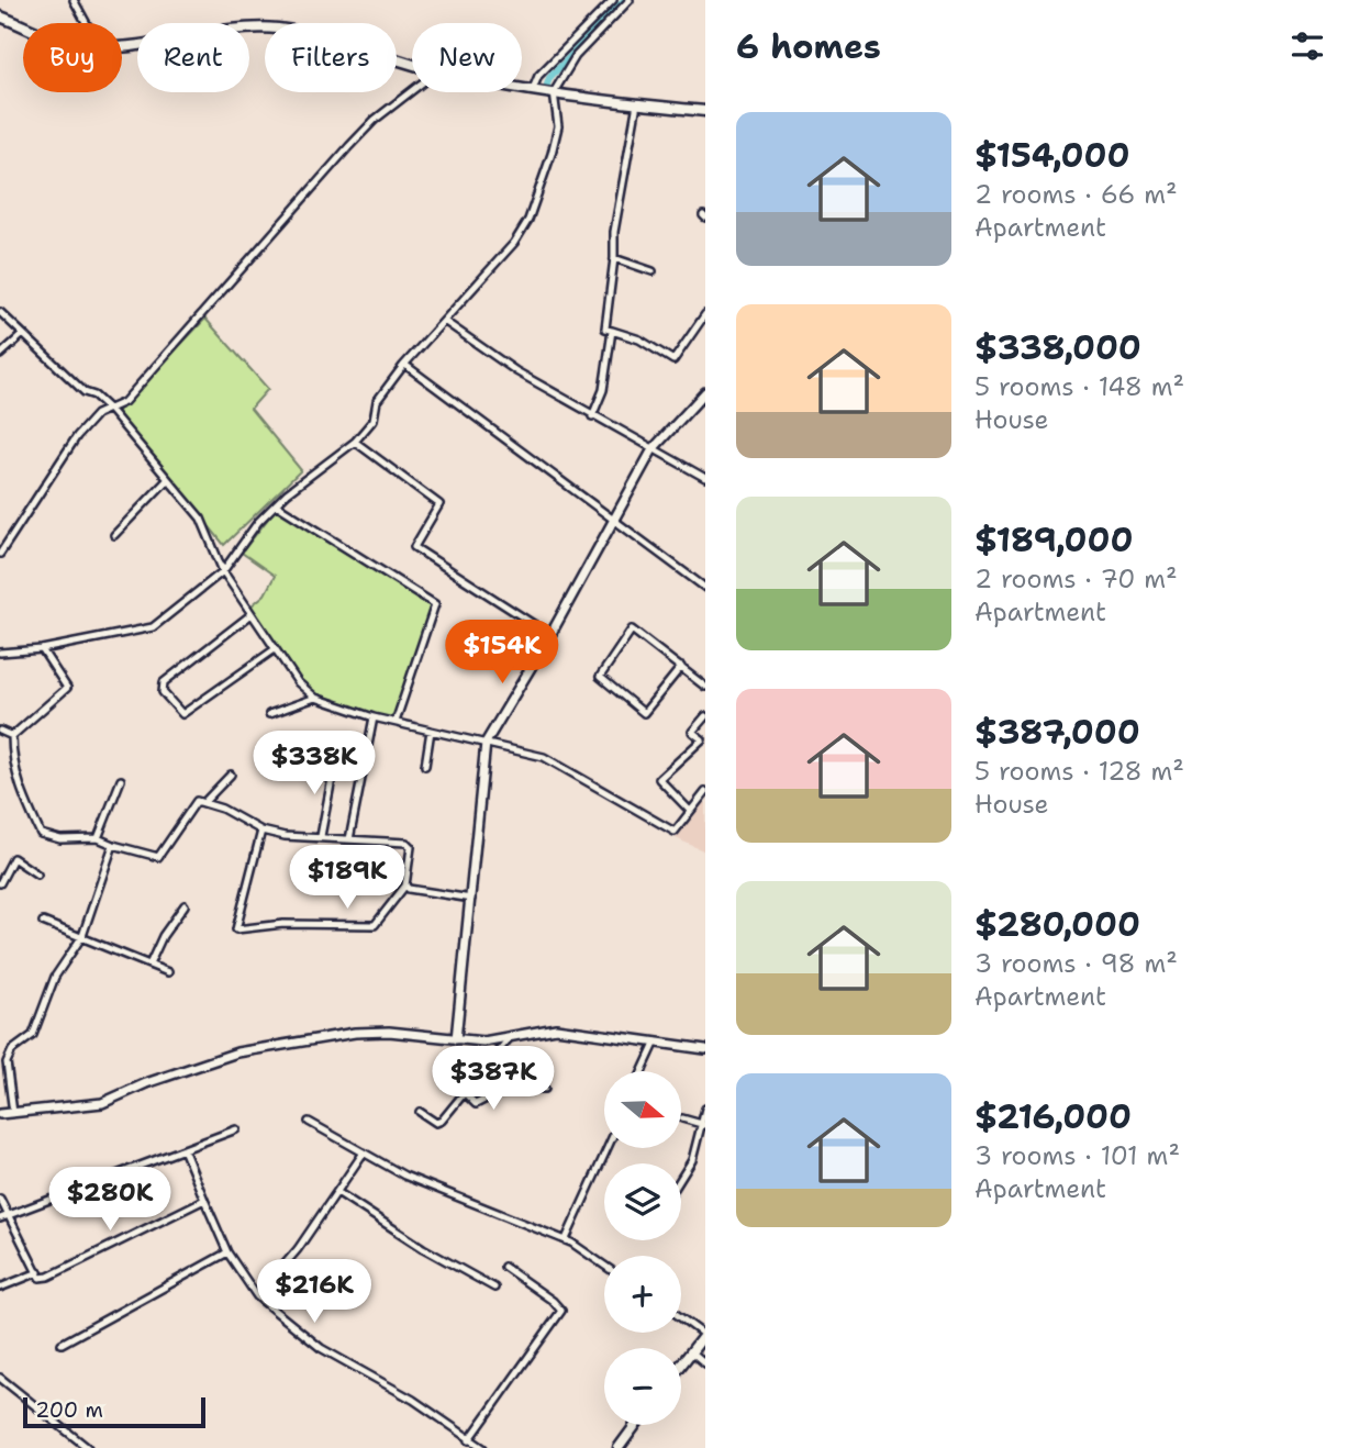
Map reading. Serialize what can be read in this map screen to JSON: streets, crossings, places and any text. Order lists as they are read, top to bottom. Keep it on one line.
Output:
{"scale_bar":"200 m","north":"right","page":{"heading":"6 homes","chip":["Buy","Rent","Filters","New"],"list":[{"name":"$154,000","note":"2 rooms · 66 m² · Apartment"},{"name":"$338,000","note":"5 rooms · 148 m² · House"},{"name":"$189,000","note":"2 rooms · 70 m² · Apartment"},{"name":"$387,000","note":"5 rooms · 128 m² · House"},{"name":"$280,000","note":"3 rooms · 98 m² · Apartment"},{"name":"$216,000","note":"3 rooms · 101 m² · Apartment"}],"price":["$154K","$338K","$189K","$387K","$280K","$216K"],"map_buttons":["+","−"],"scale":"200 m"}}
